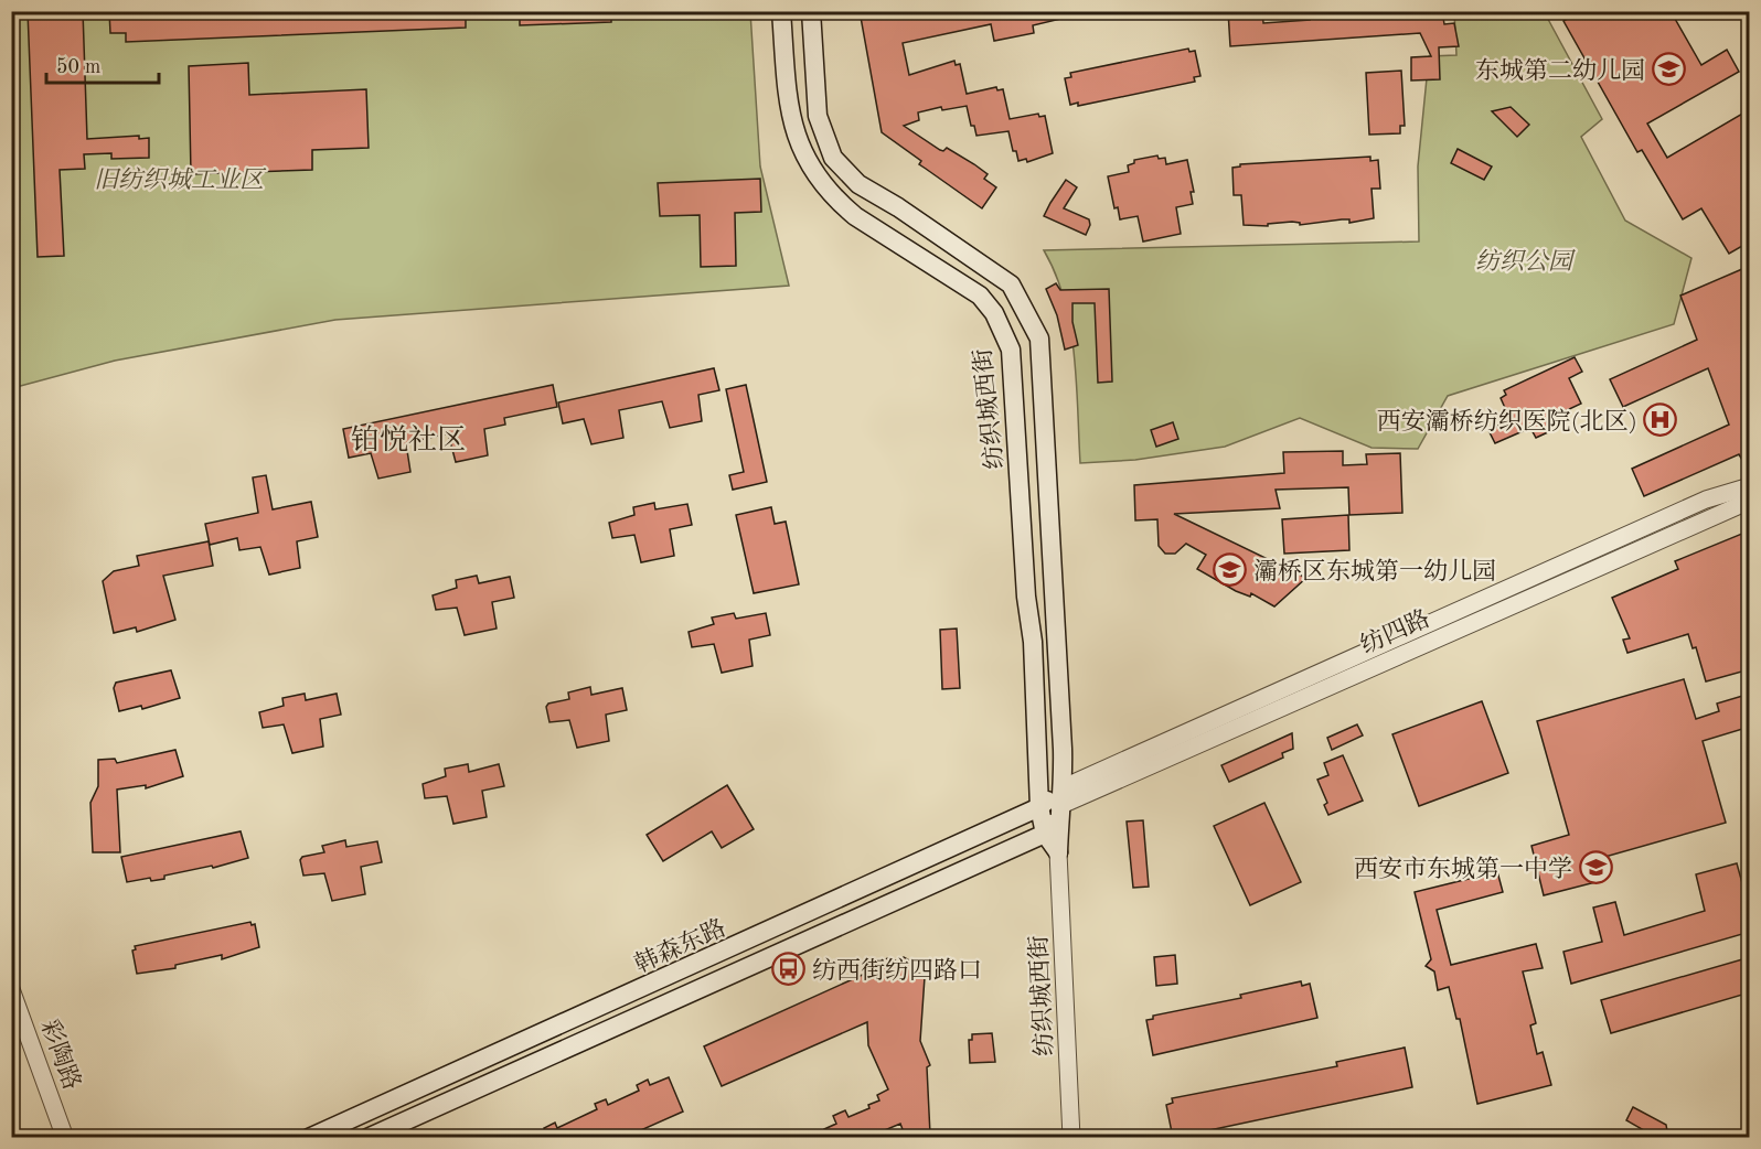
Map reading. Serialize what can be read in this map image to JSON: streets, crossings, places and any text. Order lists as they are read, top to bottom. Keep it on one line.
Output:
{"streets":{"main road":["纺织城西街","韩森东路"],"street":["纺四路","彩陶路"]},"crossings":[["纺织城西街","纺四路"],["纺织城西街","韩森东路"],["纺四路","韩森东路"]],"districts":["铂悦社区"],"parks":["旧纺织城工业区","纺织公园"],"places":{"school or university":["东城第二幼儿园","灞桥区东城第一幼儿园","西安市东城第一中学"],"hospital":["西安灞桥纺织医院(北区)"],"bus stop":["纺西街纺四路口"]},"scale_bar":"50 m"}
